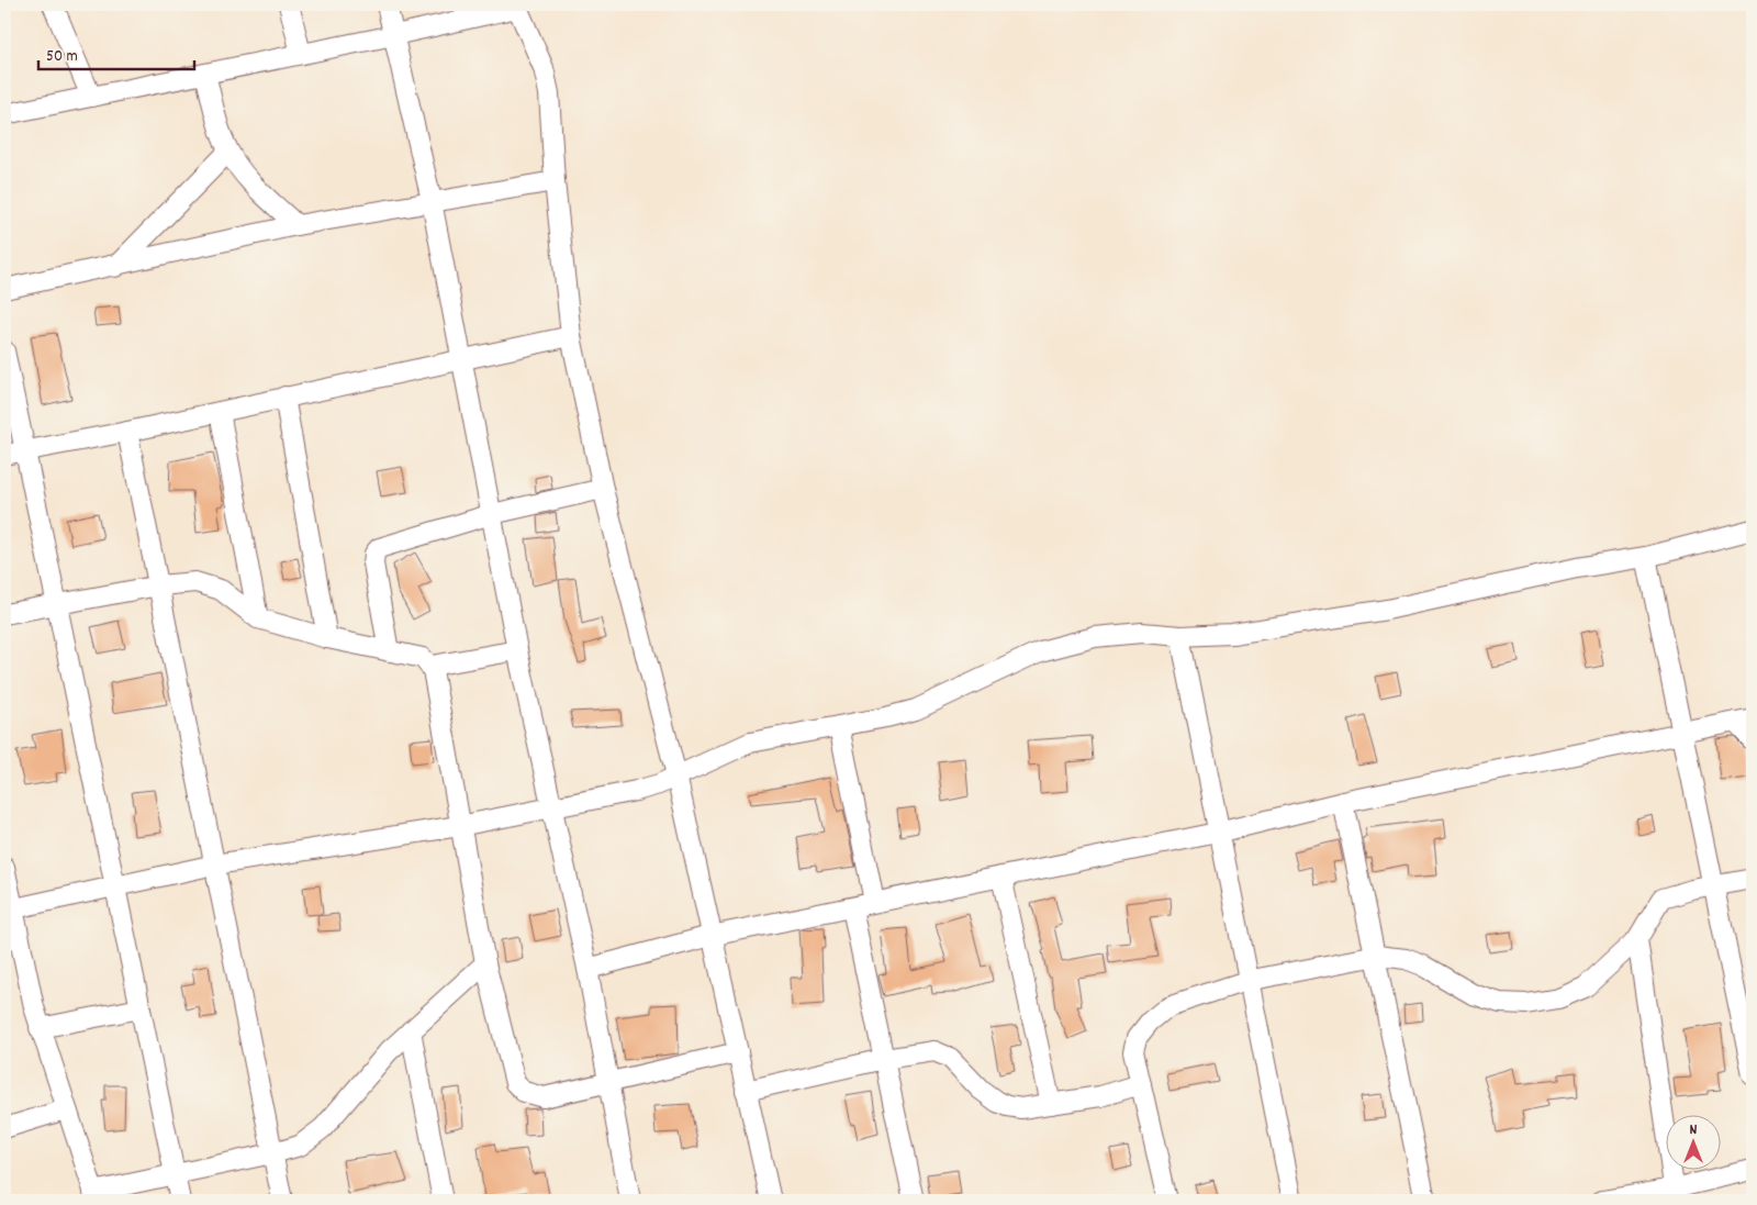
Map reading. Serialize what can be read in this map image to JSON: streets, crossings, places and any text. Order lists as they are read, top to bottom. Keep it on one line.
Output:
{"scale_bar":"50 m","north":"top"}
